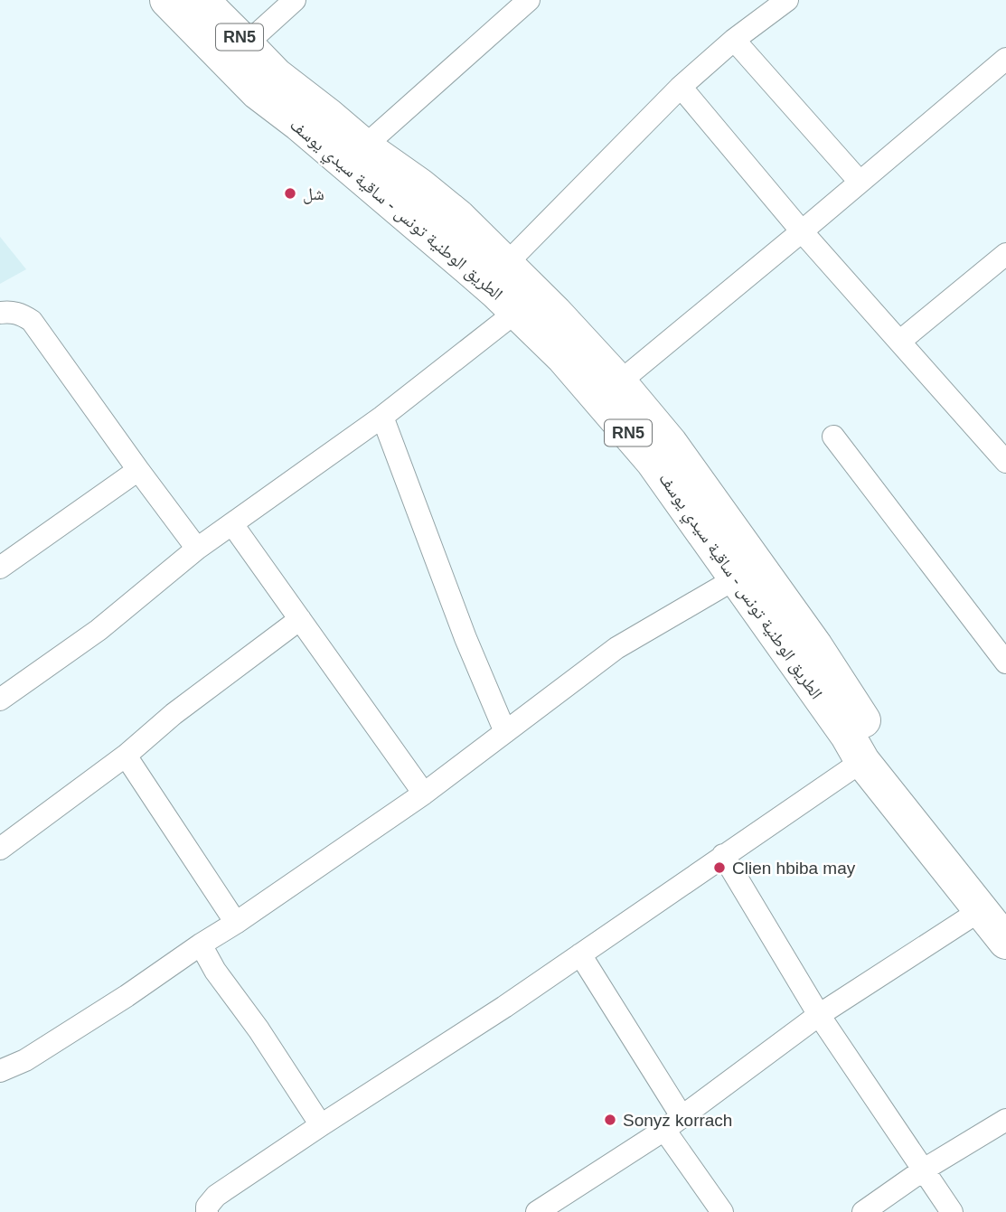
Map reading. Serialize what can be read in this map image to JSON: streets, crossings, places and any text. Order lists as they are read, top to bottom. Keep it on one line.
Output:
{"streets":{"highway":["RN5","الطريق الوطنية تونس - ساقية سيدي يوسف"]},"places":["شل","Clien hbiba may","Sonyz korrach"]}
